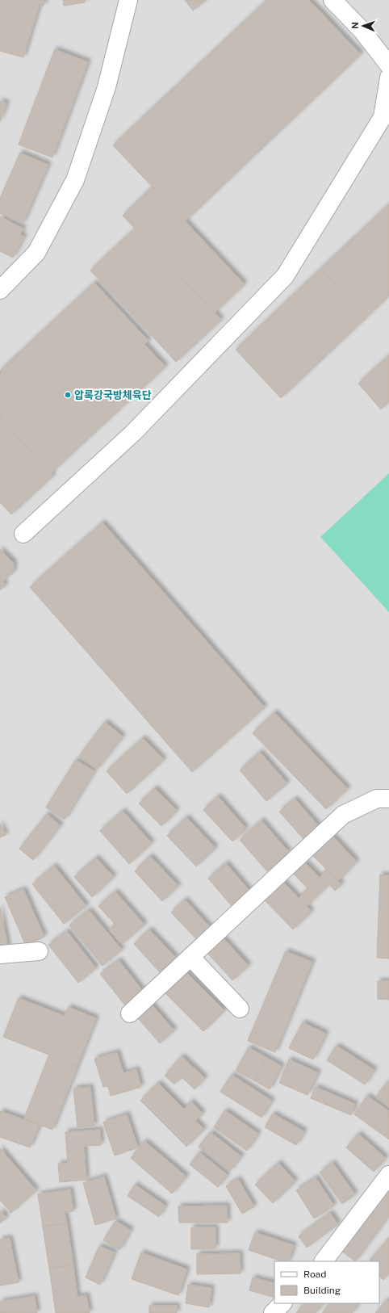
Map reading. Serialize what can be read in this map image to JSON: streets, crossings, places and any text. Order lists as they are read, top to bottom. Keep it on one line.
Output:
{"places":["압록강국방체육단"],"legend":["Road","Building"],"north":"left"}
